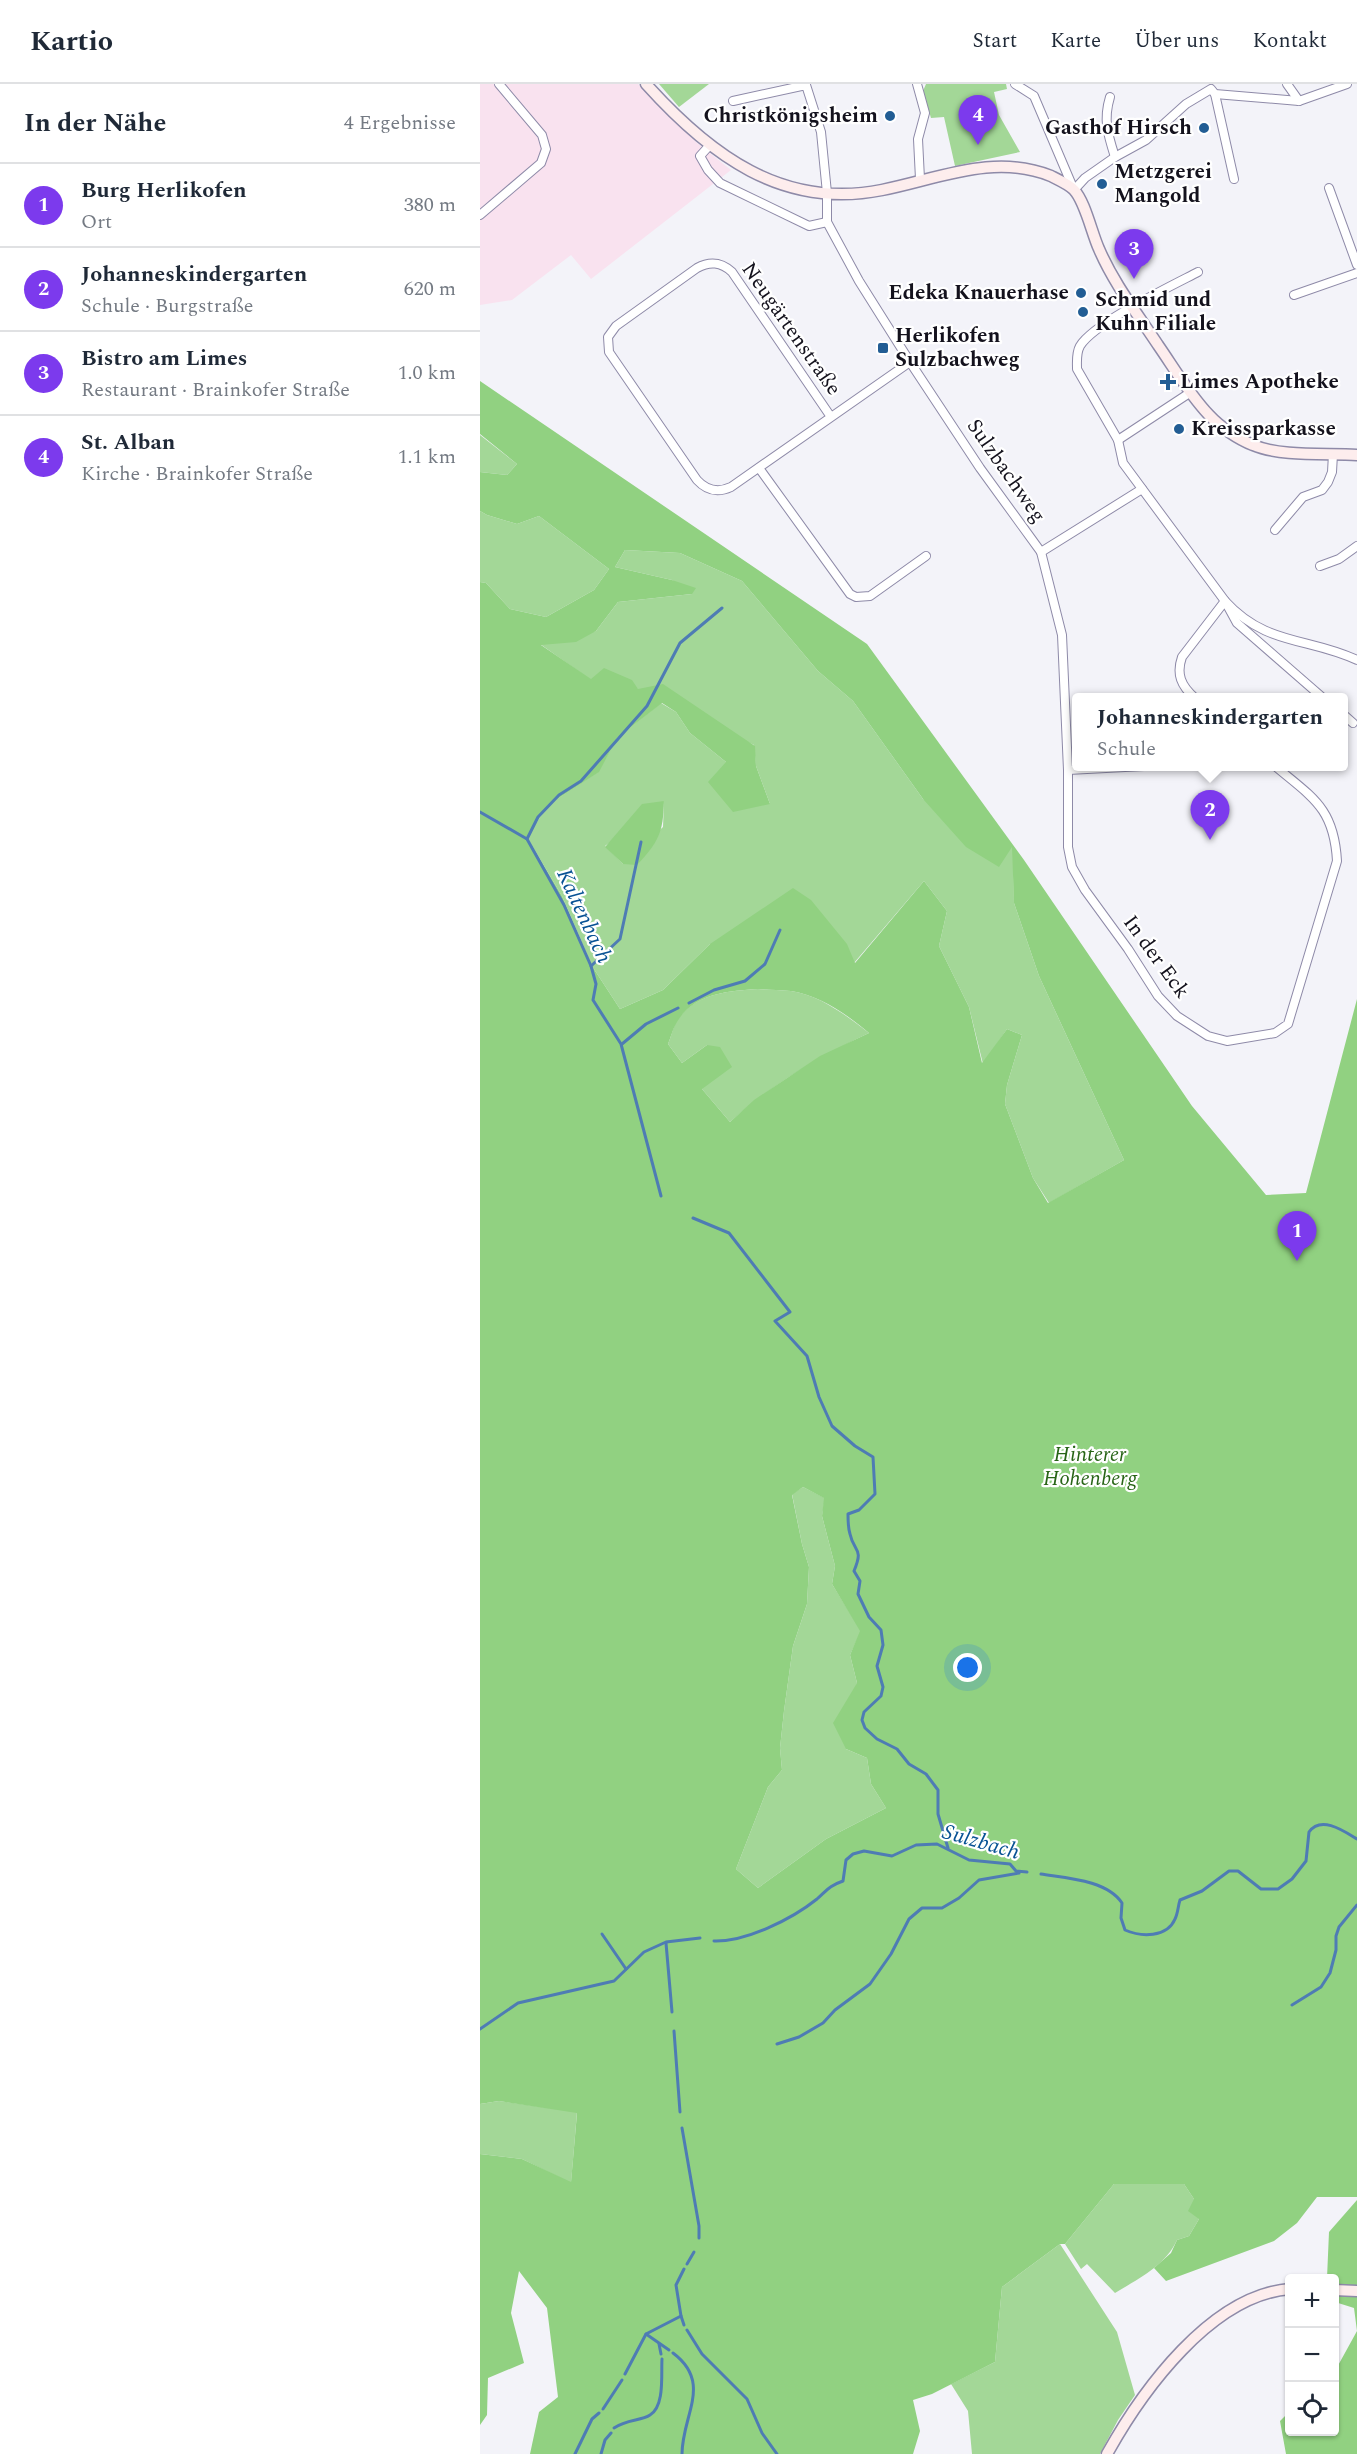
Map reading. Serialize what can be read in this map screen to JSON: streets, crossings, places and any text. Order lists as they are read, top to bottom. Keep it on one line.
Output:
{"streets":{"street":["Neugärtenstraße","Sulzbachweg","In der Eck"]},"crossings":[["Neugärtenstraße","Sulzbachweg"],["Sulzbachweg","In der Eck"]],"water":["Kaltenbach","Sulzbach"],"parks":["Hinterer Hohenberg"],"places":{"other":["Christkönigsheim","Gasthof Hirsch","Metzgerei Mangold","Edeka Knauerhase","Schmid und Kuhn Filiale","Kreissparkasse"],"transit":["Herlikofen Sulzbachweg"],"health":["Limes Apotheke"]},"page":{"header":"Kartio","nav":["Start","Karte","Über uns","Kontakt"],"heading":["In der Nähe","4 Ergebnisse"],"pins":["4","3","2","1"],"list":[{"mark":"1","name":"Burg Herlikofen","note":"Ort","value":"380 m"},{"mark":"2","name":"Johanneskindergarten","note":"Schule · Burgstraße","value":"620 m"},{"mark":"3","name":"Bistro am Limes","note":"Restaurant · Brainkofer Straße","value":"1.0 km"},{"mark":"4","name":"St. Alban","note":"Kirche · Brainkofer Straße","value":"1.1 km"}],"popup":["Johanneskindergarten","Schule"],"map_buttons":["+","−"]}}
